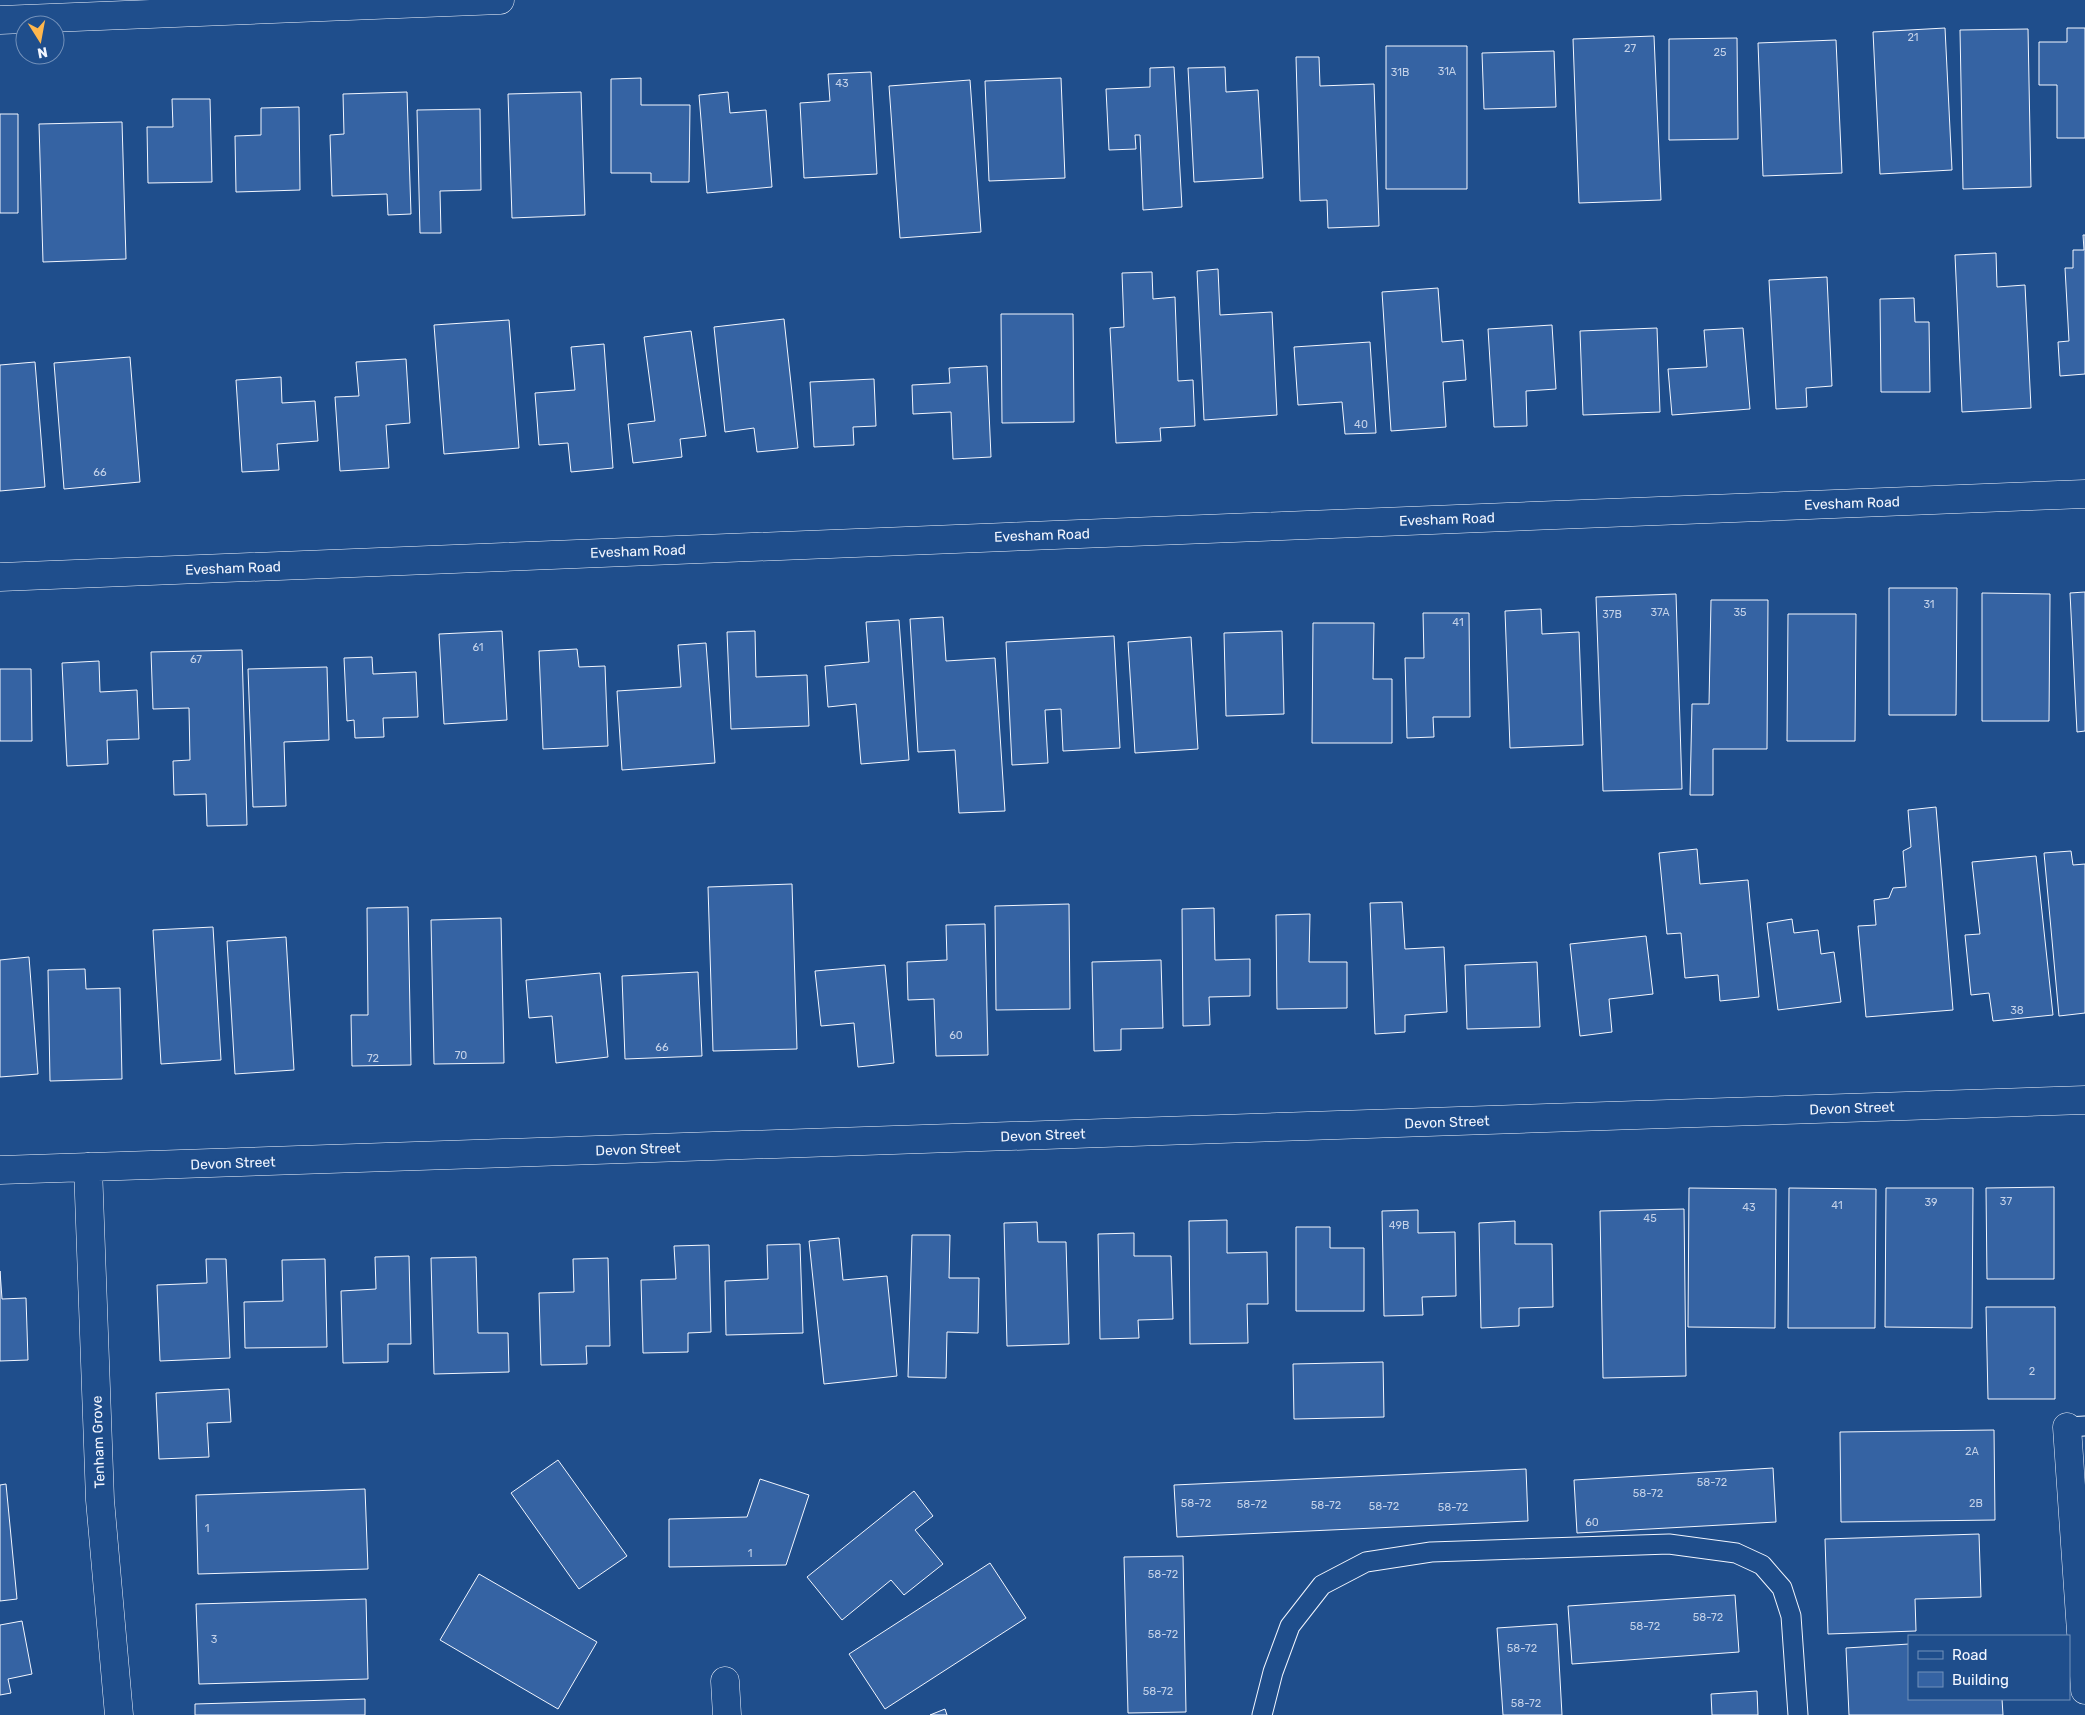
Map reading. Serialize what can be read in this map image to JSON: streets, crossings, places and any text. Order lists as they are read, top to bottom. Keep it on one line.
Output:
{"streets":{"street":["Evesham Road","Devon Street","Tenham Grove"]},"crossings":[["Devon Street","Tenham Grove"]],"house_numbers":["21","27","25","31A","31B","43","40","66","31","37A","35","37B","41","61","67","38","60","66","70","72","37","39","41","43","45","49B","2","2A","58-72","58-72","58-72","2B","58-72","58-72","58-72","58-72","60","1","1","58-72","58-72","58-72","58-72","3","58-72","58-72","58-72"],"legend":["Road","Building"],"north":"bottom"}
